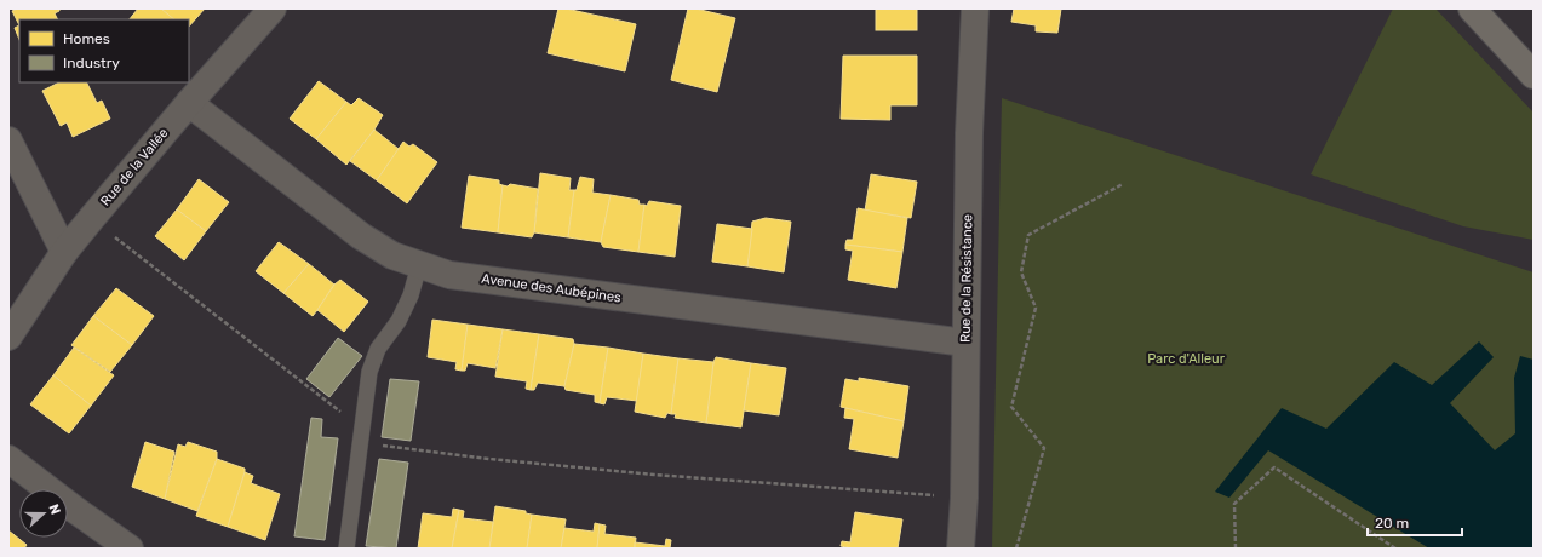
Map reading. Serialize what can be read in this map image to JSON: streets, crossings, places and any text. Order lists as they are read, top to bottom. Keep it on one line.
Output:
{"streets":{"street":["Rue de la Vallée","Rue de la Résistance","Avenue des Aubépines"]},"crossings":[["Rue de la Vallée","Avenue des Aubépines"],["Rue de la Résistance","Avenue des Aubépines"]],"parks":["Parc d'Alleur"],"legend":["Homes","Industry"],"scale_bar":"20 m","north":"right"}
